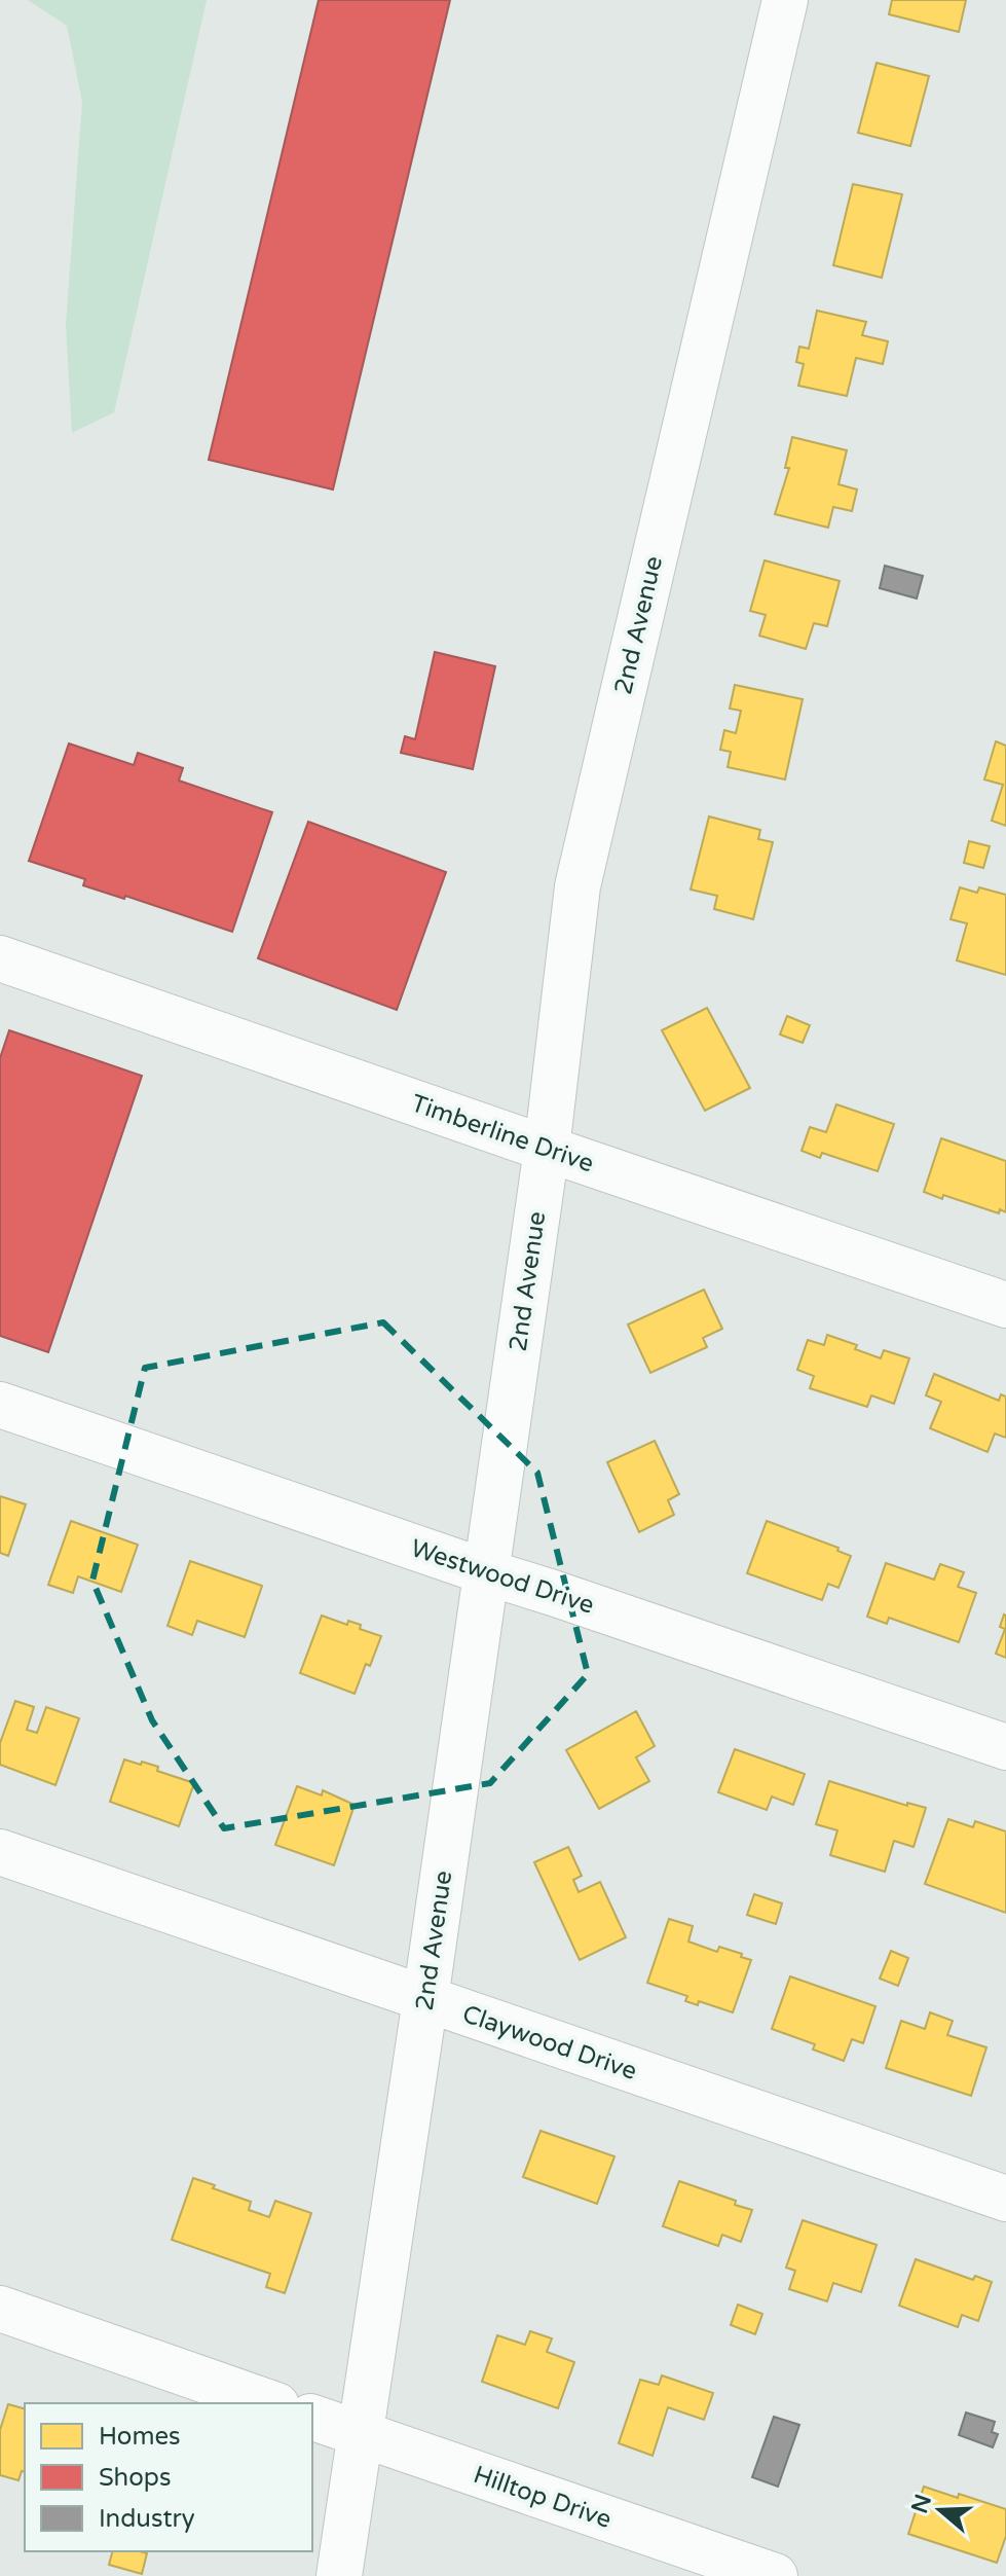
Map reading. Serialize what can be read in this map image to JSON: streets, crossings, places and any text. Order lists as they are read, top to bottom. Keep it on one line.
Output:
{"streets":{"street":["2nd Avenue","Timberline Drive","Westwood Drive","Claywood Drive","Hilltop Drive"]},"crossings":[["2nd Avenue","Timberline Drive"],["2nd Avenue","Westwood Drive"],["2nd Avenue","Claywood Drive"],["2nd Avenue","Hilltop Drive"]],"legend":["Homes","Shops","Industry"],"north":"left"}
